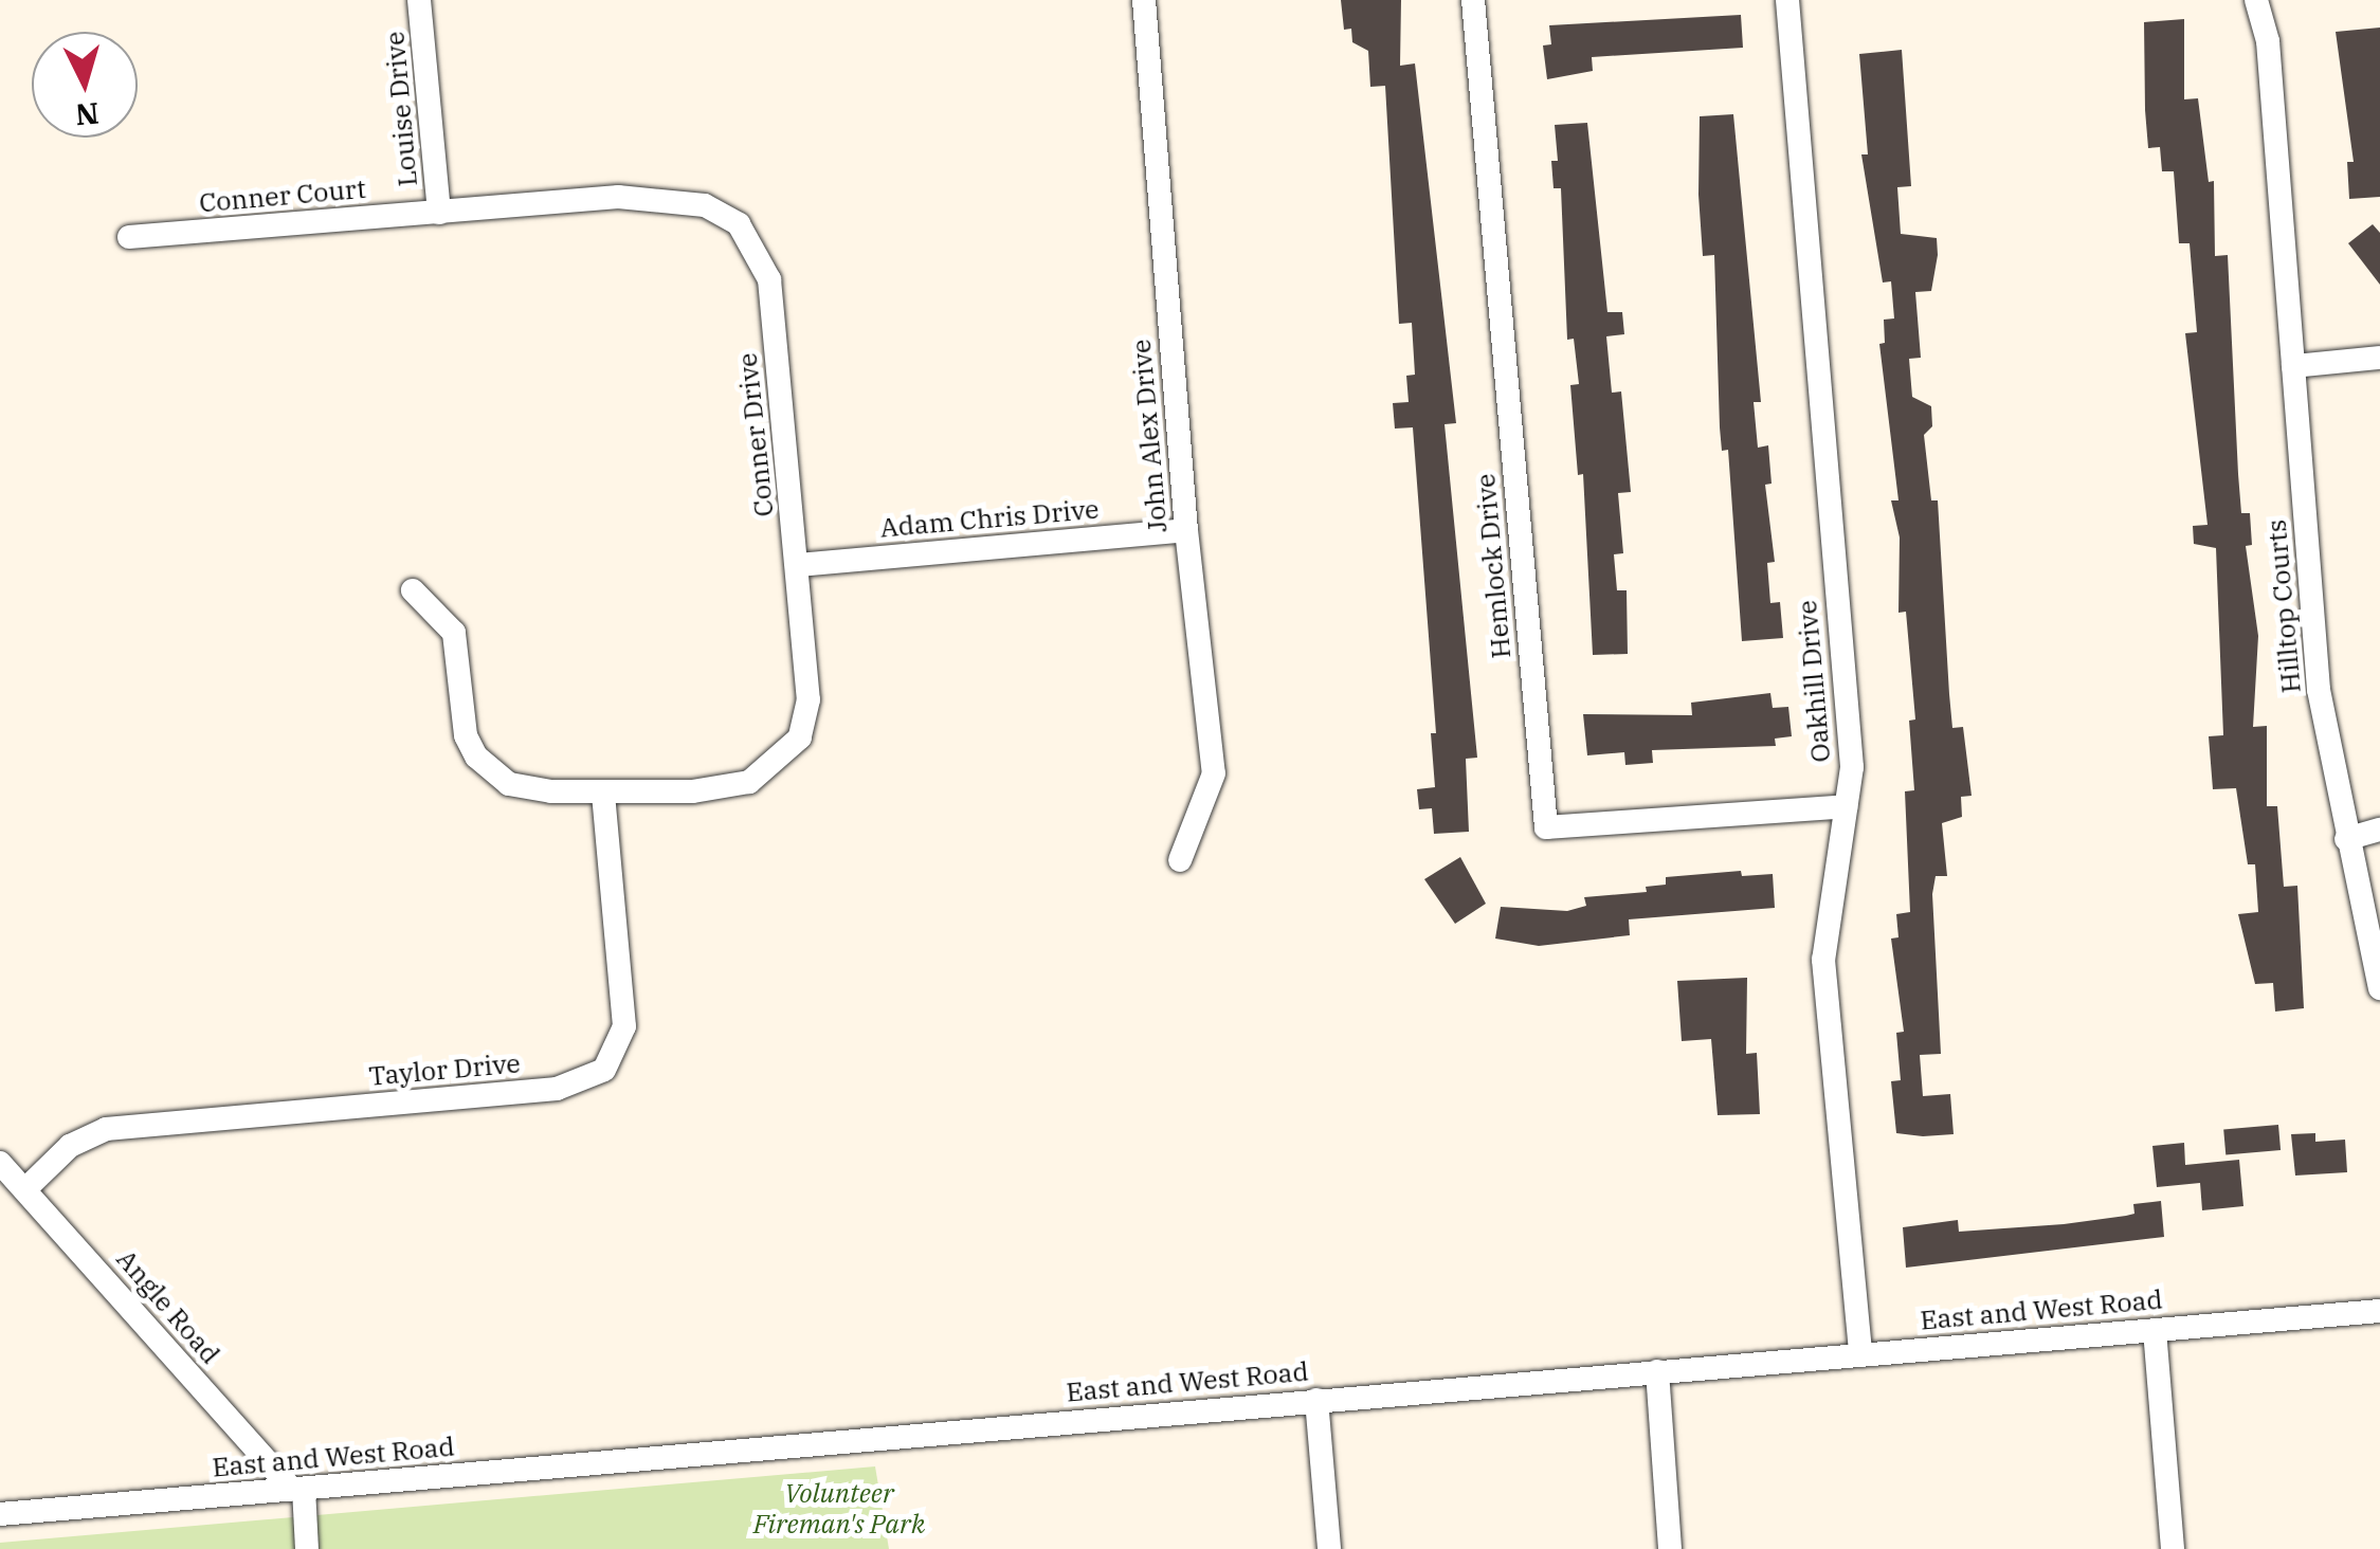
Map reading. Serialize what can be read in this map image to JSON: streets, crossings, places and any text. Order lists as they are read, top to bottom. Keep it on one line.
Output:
{"streets":{"street":["Louise Drive","Conner Court","Conner Drive","John Alex Drive","Adam Chris Drive","Hemlock Drive","Hilltop Courts","Oakhill Drive","Taylor Drive","Angle Road","East and West Road"]},"crossings":[["Louise Drive","Conner Court"],["Louise Drive","Conner Drive"],["Conner Court","Conner Drive"],["Conner Drive","Adam Chris Drive"],["Conner Drive","Taylor Drive"],["John Alex Drive","Adam Chris Drive"],["Hemlock Drive","Oakhill Drive"],["Oakhill Drive","East and West Road"],["Taylor Drive","Angle Road"],["Angle Road","East and West Road"]],"parks":["Volunteer Fireman's Park"],"north":"bottom"}
